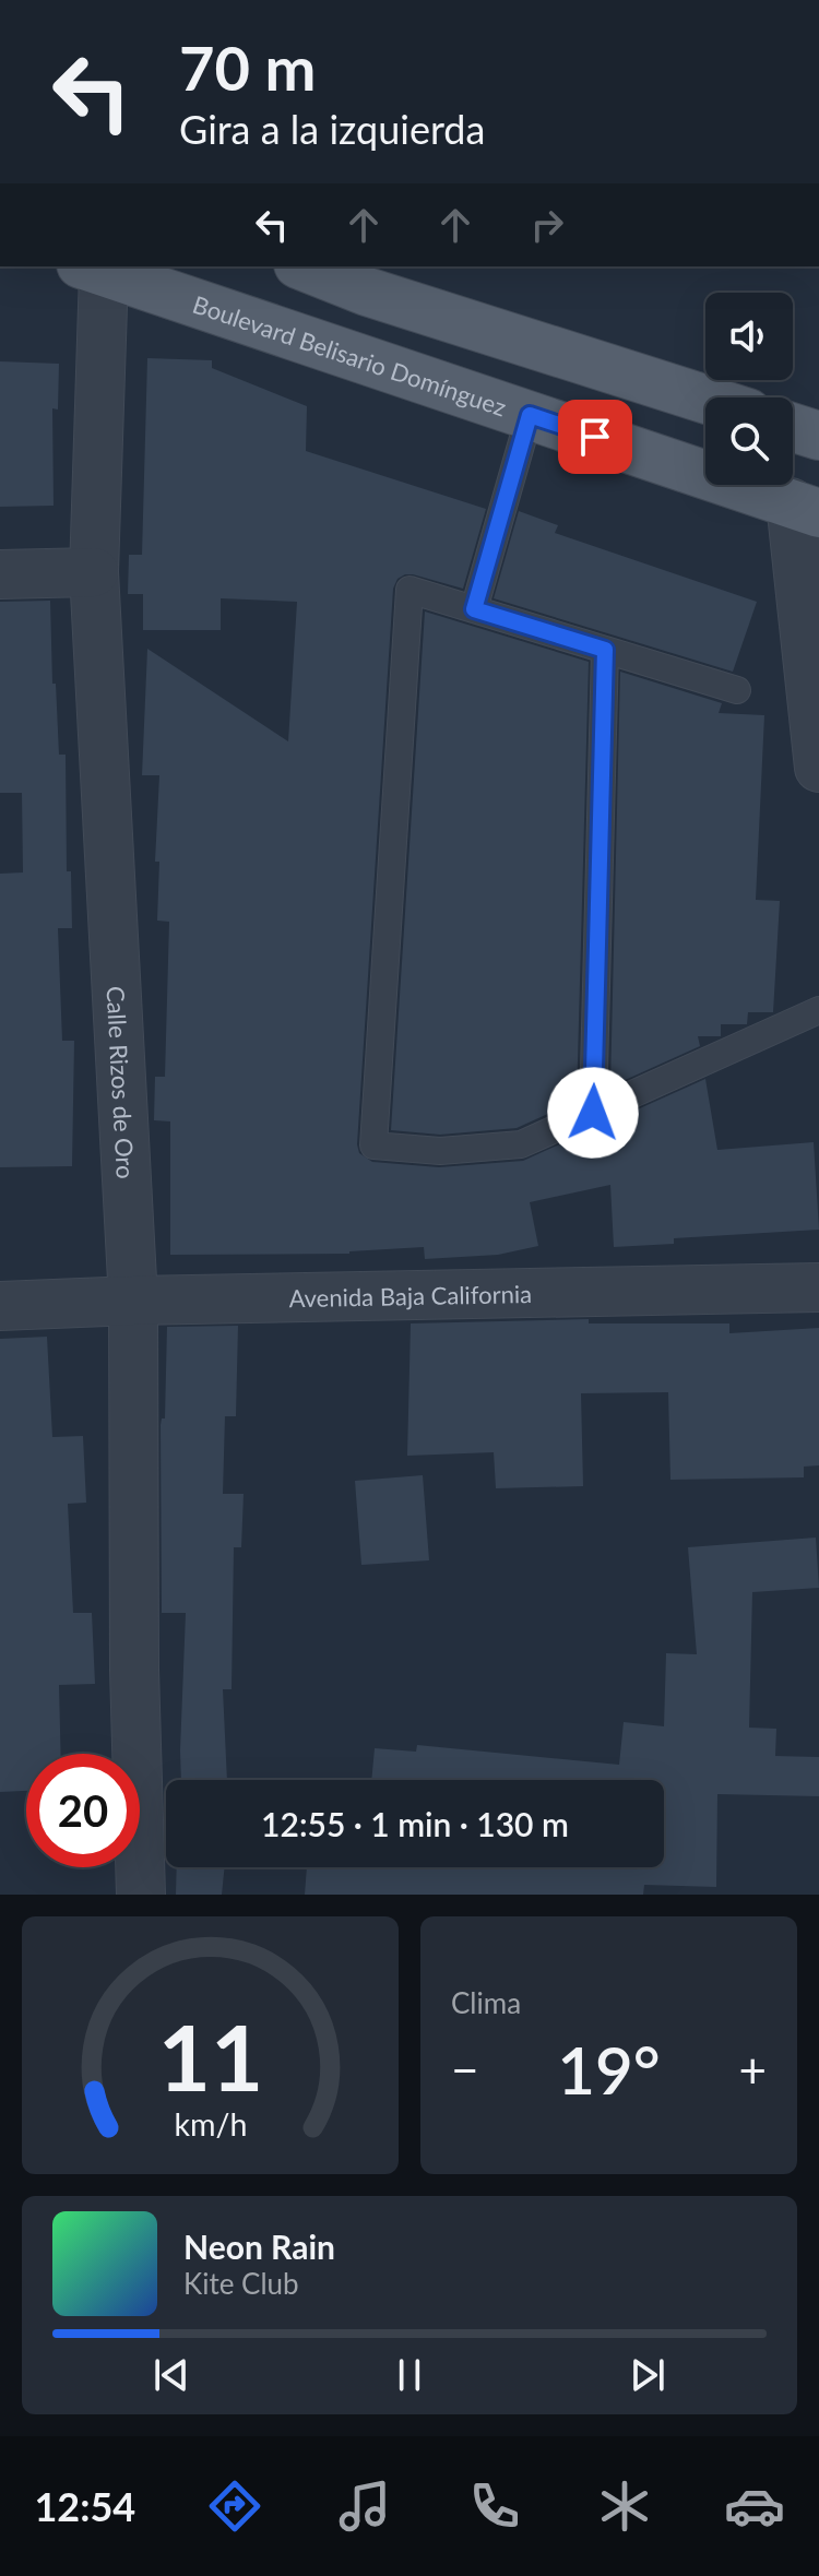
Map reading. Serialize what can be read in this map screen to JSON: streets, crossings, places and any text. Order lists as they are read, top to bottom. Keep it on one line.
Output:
{"streets":{"main road":["Boulevard Belisario Domínguez"],"street":["Calle Rizos de Oro","Avenida Baja California"]},"crossings":[["Boulevard Belisario Domínguez","Calle Rizos de Oro"],["Calle Rizos de Oro","Avenida Baja California"]],"page":{"turn":["70 m","Gira a la izquierda"],"limit":"20","trip":"12:55 · 1 min · 130 m","tile":"Clima","heat":["−","19°","+"],"song":["Neon Rain","Kite Club"],"tabs":"12:54","gauge":["11","km/h"]}}
